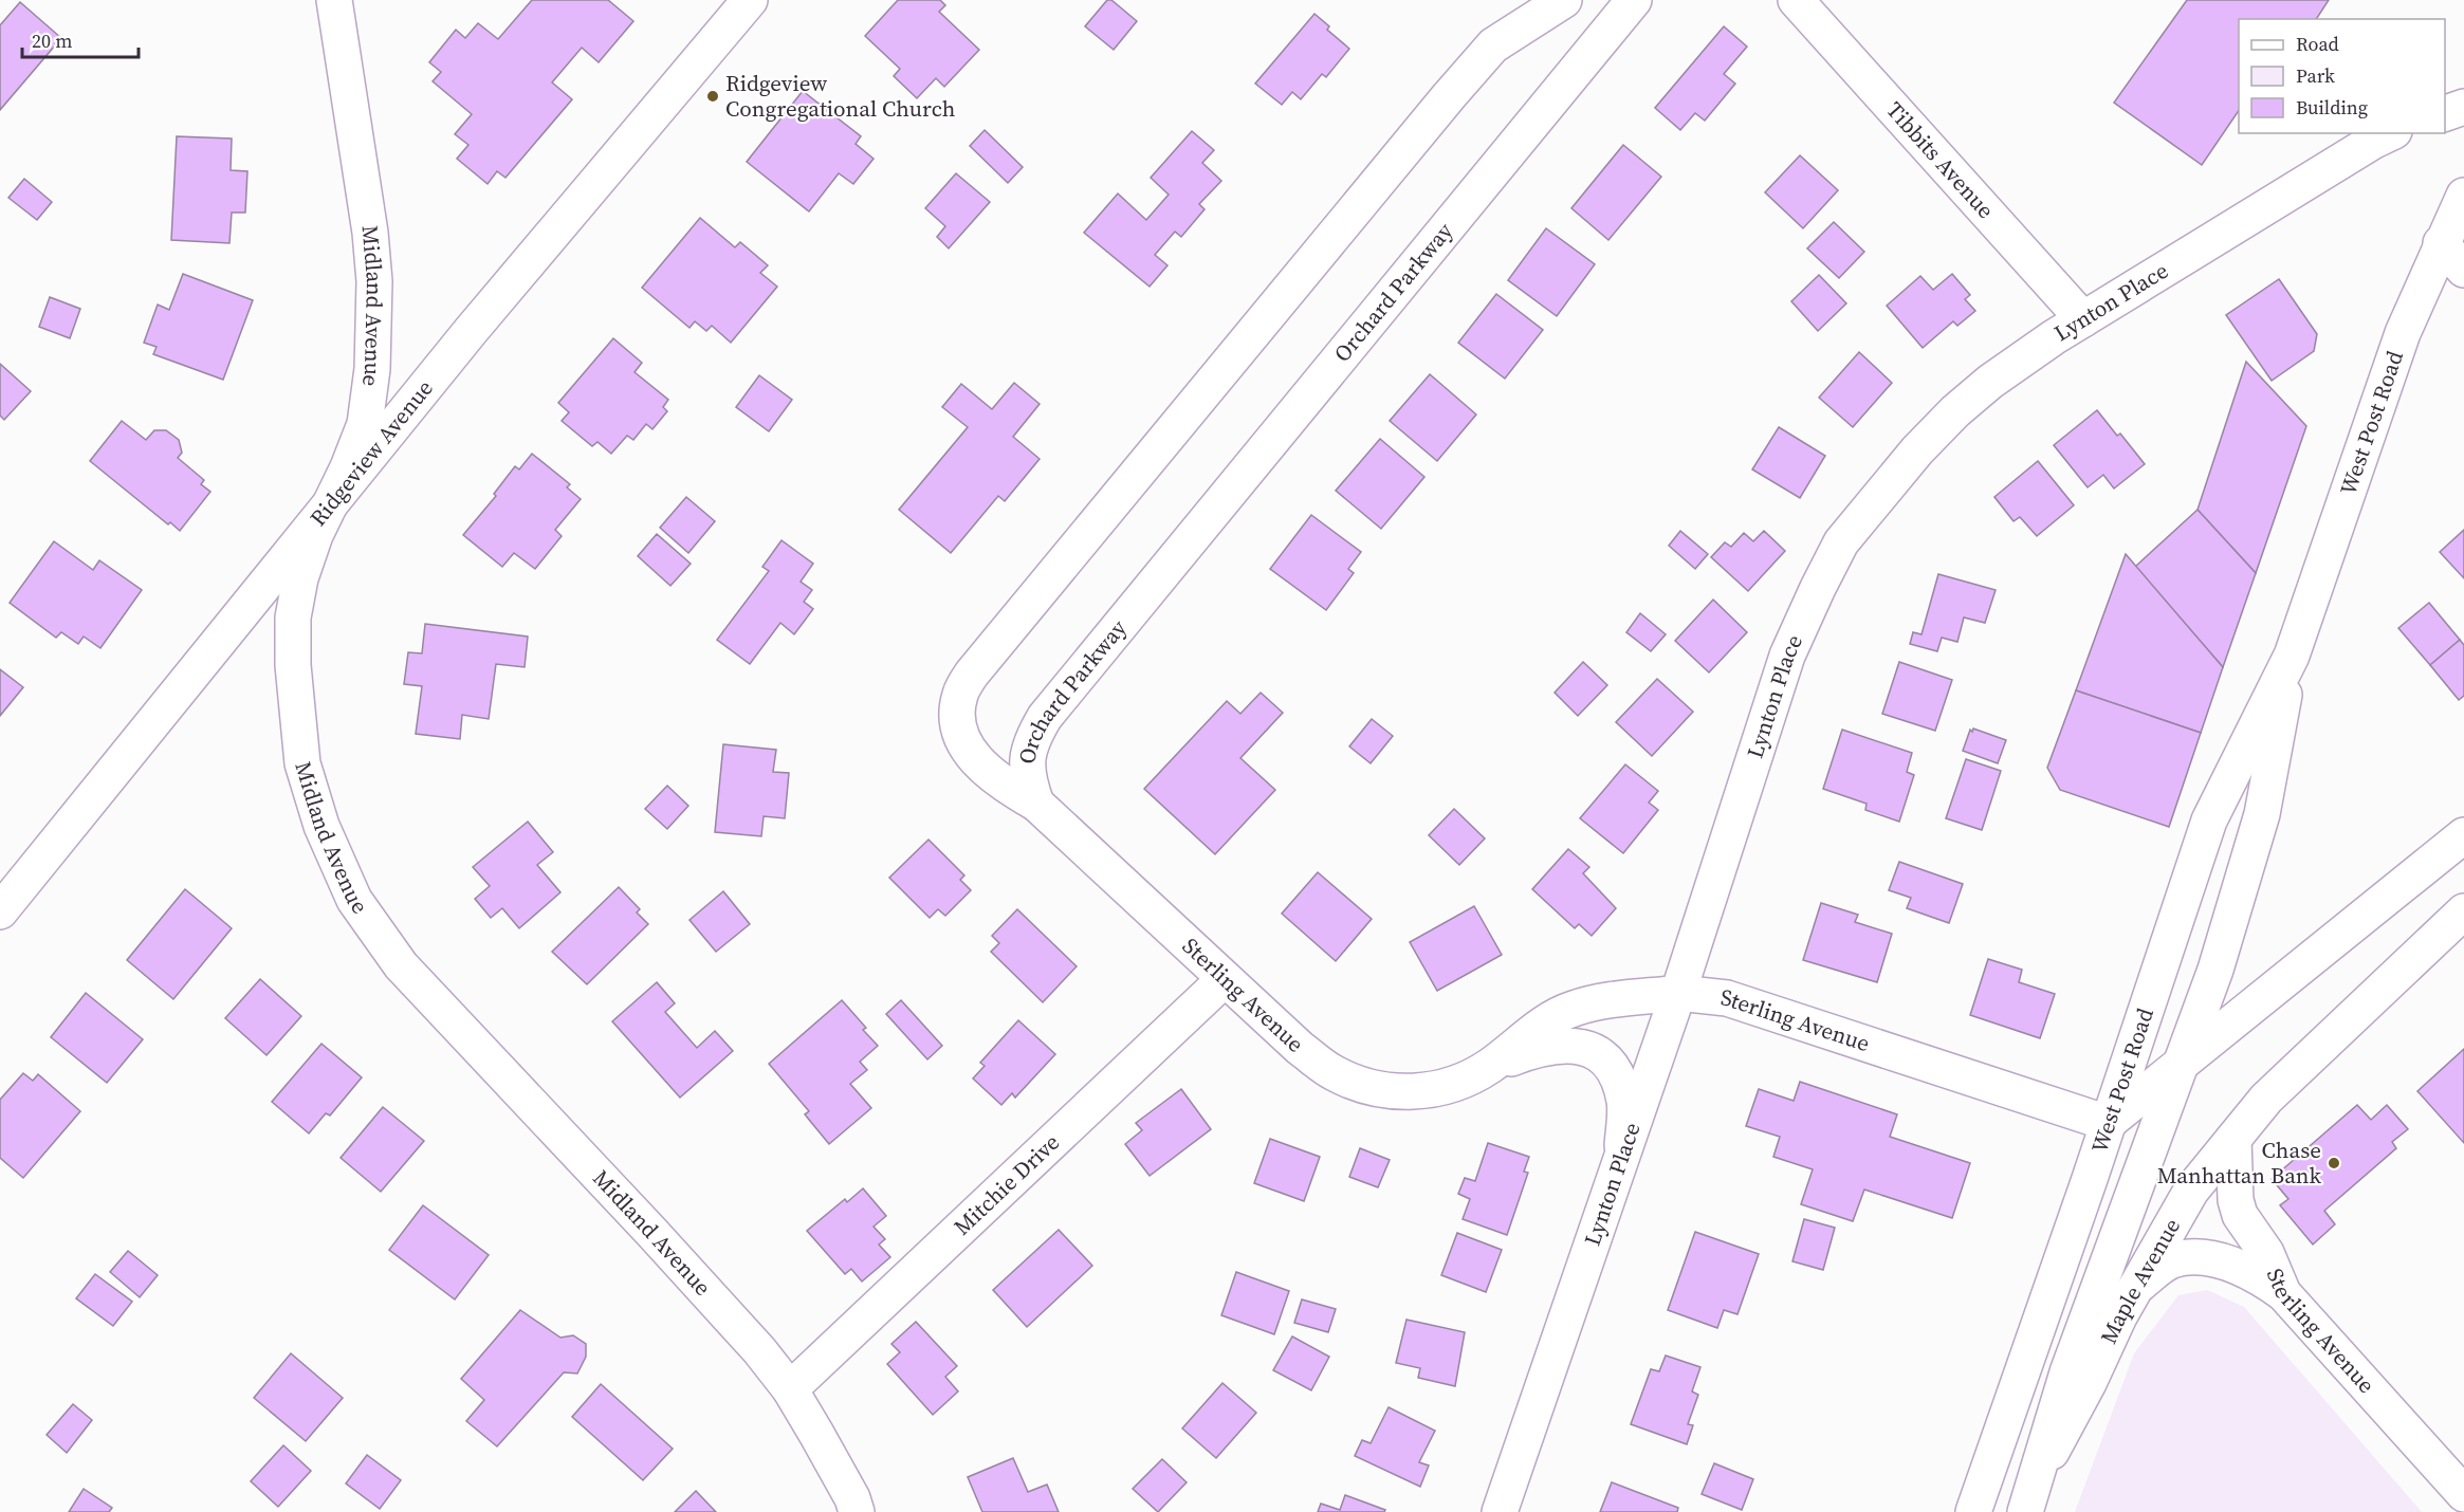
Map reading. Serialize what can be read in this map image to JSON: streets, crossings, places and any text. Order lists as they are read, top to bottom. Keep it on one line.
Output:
{"streets":{"street":["Tibbits Avenue","Orchard Parkway","Lynton Place","Midland Avenue","West Post Road","Ridgeview Avenue","Sterling Avenue","Mitchie Drive","Maple Avenue"]},"crossings":[["Tibbits Avenue","Lynton Place"],["Orchard Parkway","Sterling Avenue"],["Lynton Place","Sterling Avenue"],["Midland Avenue","Ridgeview Avenue"],["Midland Avenue","Mitchie Drive"],["West Post Road","Sterling Avenue"],["West Post Road","Maple Avenue"],["Sterling Avenue","Mitchie Drive"],["Sterling Avenue","Maple Avenue"]],"places":["Ridgeview Congregational Church","Chase Manhattan Bank"],"legend":["Road","Park","Building"],"scale_bar":"20 m"}
